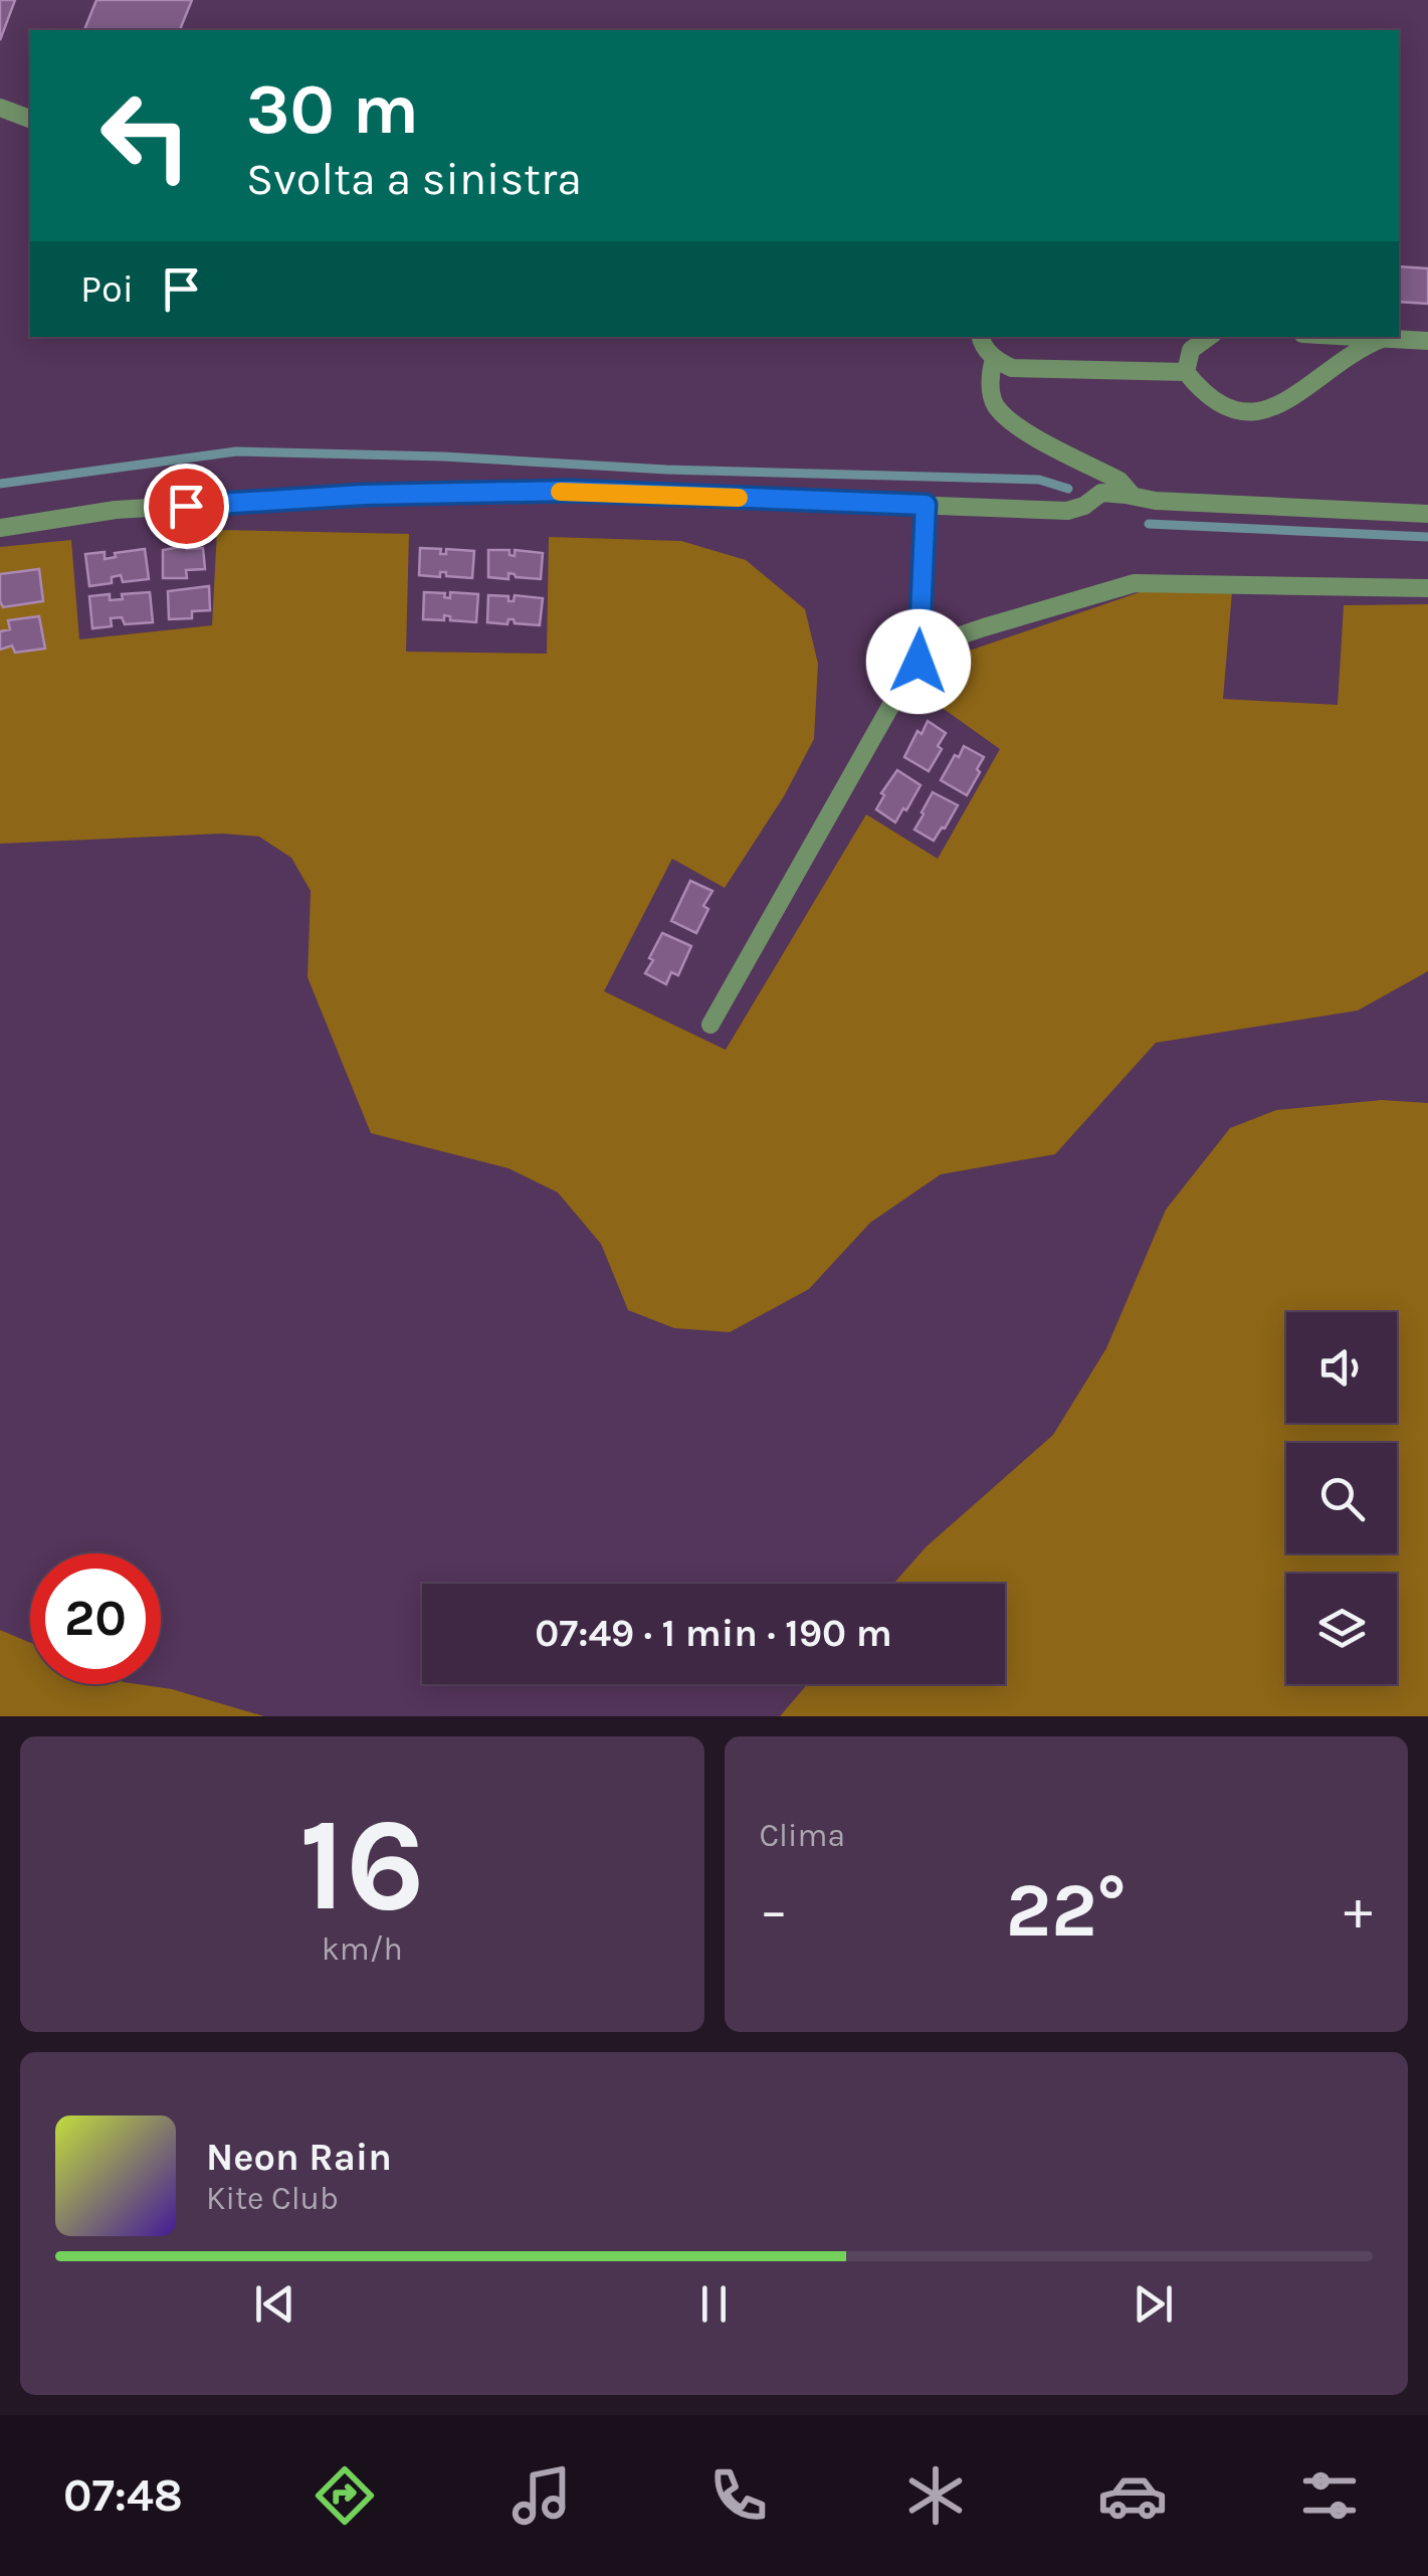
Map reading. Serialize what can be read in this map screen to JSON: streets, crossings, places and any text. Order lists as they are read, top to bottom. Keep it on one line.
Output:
{"page":{"turn":["30 m","Svolta a sinistra"],"then":"Poi","limit":"20","trip":"07:49 · 1 min · 190 m","tile":[["16","km/h"],"Clima"],"heat":["−","22°","+"],"song":["Neon Rain","Kite Club"],"tabs":"07:48"}}
